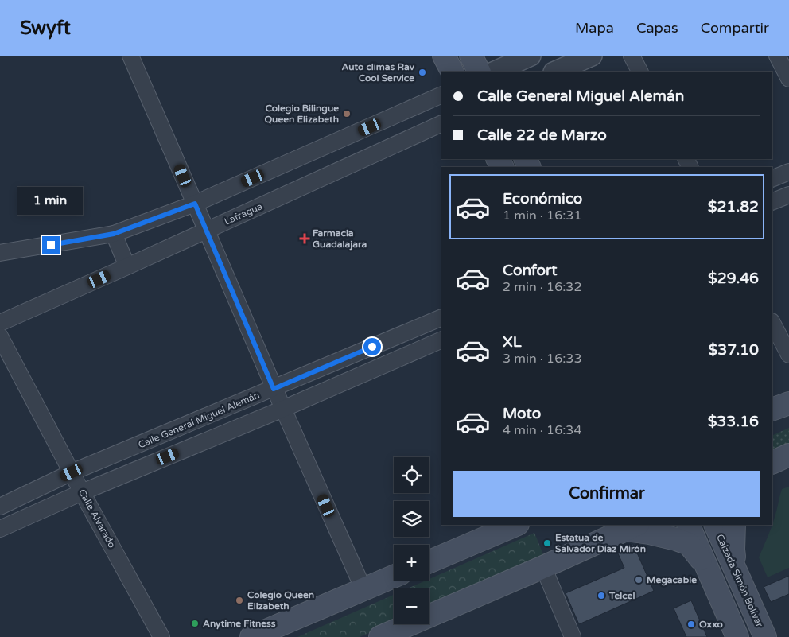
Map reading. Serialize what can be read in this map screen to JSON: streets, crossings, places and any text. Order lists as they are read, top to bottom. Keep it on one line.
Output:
{"streets":{"main road":["Calzada Simón Bolívar"],"street":["Lafragua","Calle General Miguel Alemán","Calle Alvarado"]},"crossings":[["Calle General Miguel Alemán","Calle Alvarado"]],"places":{"other":["Auto climas Rav Cool Service","Colegio Bilingue Queen Elizabeth","Estatua de Salvador Díaz Mirón","Megacable","Telcel","Colegio Queen Elizabeth","Anytime Fitness","Oxxo"],"health":["Farmacia Guadalajara"]},"page":{"header":"Swyft","nav":["Mapa","Capas","Compartir"],"banner":["Calle General Miguel Alemán","Calle 22 de Marzo"],"list":[{"name":"Económico","note":"1 min · 16:31","value":"$21.82"},{"name":"Confort","note":"2 min · 16:32","value":"$29.46"},{"name":"XL","note":"3 min · 16:33","value":"$37.10"},{"name":"Moto","note":"4 min · 16:34","value":"$33.16"}],"bubble":"1 min","map_buttons":["+","−"],"buttons":"Confirmar"}}
